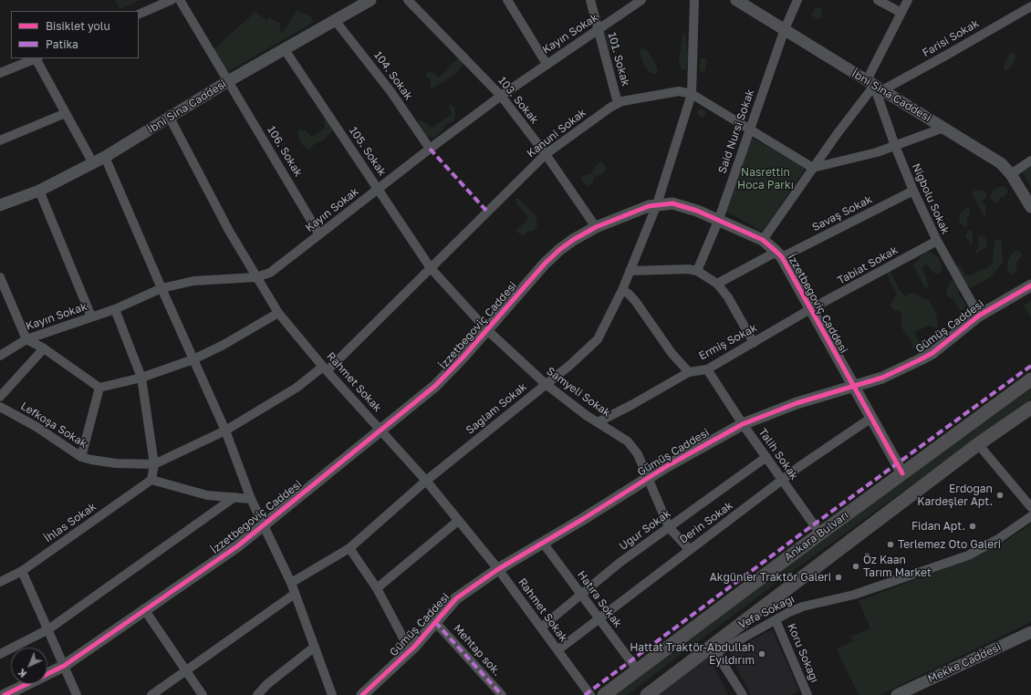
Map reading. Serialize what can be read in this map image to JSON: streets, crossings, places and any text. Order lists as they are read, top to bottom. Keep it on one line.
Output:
{"streets":{"main road":["Ankara Bulvarı"],"street":["Kayın Sokak","Farisi Sokak","101. Sokak","104. Sokak","İbni Sina Caddesi","103. Sokak","Said Nursi Sokak","Kanuni Sokak","106. Sokak","105. Sokak","Niğbolu Sokak","Savaş Sokak","Tabiat Sokak","İzzetbegoviç Caddesi","Gümüş Caddesi","Ermiş Sokak","Rahmet Sokak","Samyeli Sokak","Sağlam Sokak","Lefkoşa Sokak","Talih Sokak","İhlas Sokak","Derin Sokak","Uğur Sokak","Hatıra Sokak","Vefa Sokağı","Mehtap sok.","Koru Sokağı","Mekke Caddesi"]},"crossings":[["Kayın Sokak","101. Sokak"],["Kayın Sokak","104. Sokak"],["Kayın Sokak","103. Sokak"],["Kayın Sokak","106. Sokak"],["Kayın Sokak","105. Sokak"],["Kayın Sokak","Rahmet Sokak"],["Farisi Sokak","İbni Sina Caddesi"],["Farisi Sokak","Niğbolu Sokak"],["101. Sokak","Kanuni Sokak"],["104. Sokak","İbni Sina Caddesi"],["İbni Sina Caddesi","Said Nursi Sokak"],["İbni Sina Caddesi","106. Sokak"],["İbni Sina Caddesi","105. Sokak"],["İbni Sina Caddesi","Niğbolu Sokak"],["İbni Sina Caddesi","Rahmet Sokak"],["103. Sokak","Kanuni Sokak"],["103. Sokak","İzzetbegoviç Caddesi"],["Said Nursi Sokak","Kanuni Sokak"],["Said Nursi Sokak","İzzetbegoviç Caddesi"],["Kanuni Sokak","105. Sokak"],["Kanuni Sokak","Rahmet Sokak"],["Kanuni Sokak","Samyeli Sokak"],["Kanuni Sokak","Sağlam Sokak"],["Kanuni Sokak","Lefkoşa Sokak"],["105. Sokak","Samyeli Sokak"],["Niğbolu Sokak","Savaş Sokak"],["Niğbolu Sokak","Tabiat Sokak"],["Niğbolu Sokak","Gümüş Caddesi"],["Savaş Sokak","İzzetbegoviç Caddesi"],["Tabiat Sokak","İzzetbegoviç Caddesi"],["Tabiat Sokak","Ermiş Sokak"],["İzzetbegoviç Caddesi","Gümüş Caddesi"],["İzzetbegoviç Caddesi","Ermiş Sokak"],["İzzetbegoviç Caddesi","Rahmet Sokak"],["İzzetbegoviç Caddesi","Samyeli Sokak"],["İzzetbegoviç Caddesi","Sağlam Sokak"],["İzzetbegoviç Caddesi","Derin Sokak"],["İzzetbegoviç Caddesi","Ankara Bulvarı"],["Gümüş Caddesi","Rahmet Sokak"],["Gümüş Caddesi","Samyeli Sokak"],["Gümüş Caddesi","Talih Sokak"],["Gümüş Caddesi","Hatıra Sokak"],["Gümüş Caddesi","Mehtap sok."],["Ermiş Sokak","Samyeli Sokak"],["Ermiş Sokak","Talih Sokak"],["Rahmet Sokak","Sağlam Sokak"],["Rahmet Sokak","Derin Sokak"],["Rahmet Sokak","Uğur Sokak"],["Samyeli Sokak","Sağlam Sokak"],["Samyeli Sokak","Derin Sokak"],["Samyeli Sokak","Uğur Sokak"],["Talih Sokak","Derin Sokak"],["Talih Sokak","Uğur Sokak"],["Talih Sokak","Ankara Bulvarı"],["Derin Sokak","Hatıra Sokak"],["Uğur Sokak","Hatıra Sokak"],["Ankara Bulvarı","Hatıra Sokak"],["Vefa Sokağı","Koru Sokağı"]],"parks":["Nasrettin Hoca Parkı"],"places":["Erdoğan Kardeşler Apt.","Fidan Apt.","Terlemez Oto Galeri","Öz Kaan Tarım Market","Akgünler Traktör Galeri","Hattat Traktör-Abdullah Eyıldırım"],"legend":["Bisiklet yolu","Patika"],"north":"bottom left"}
